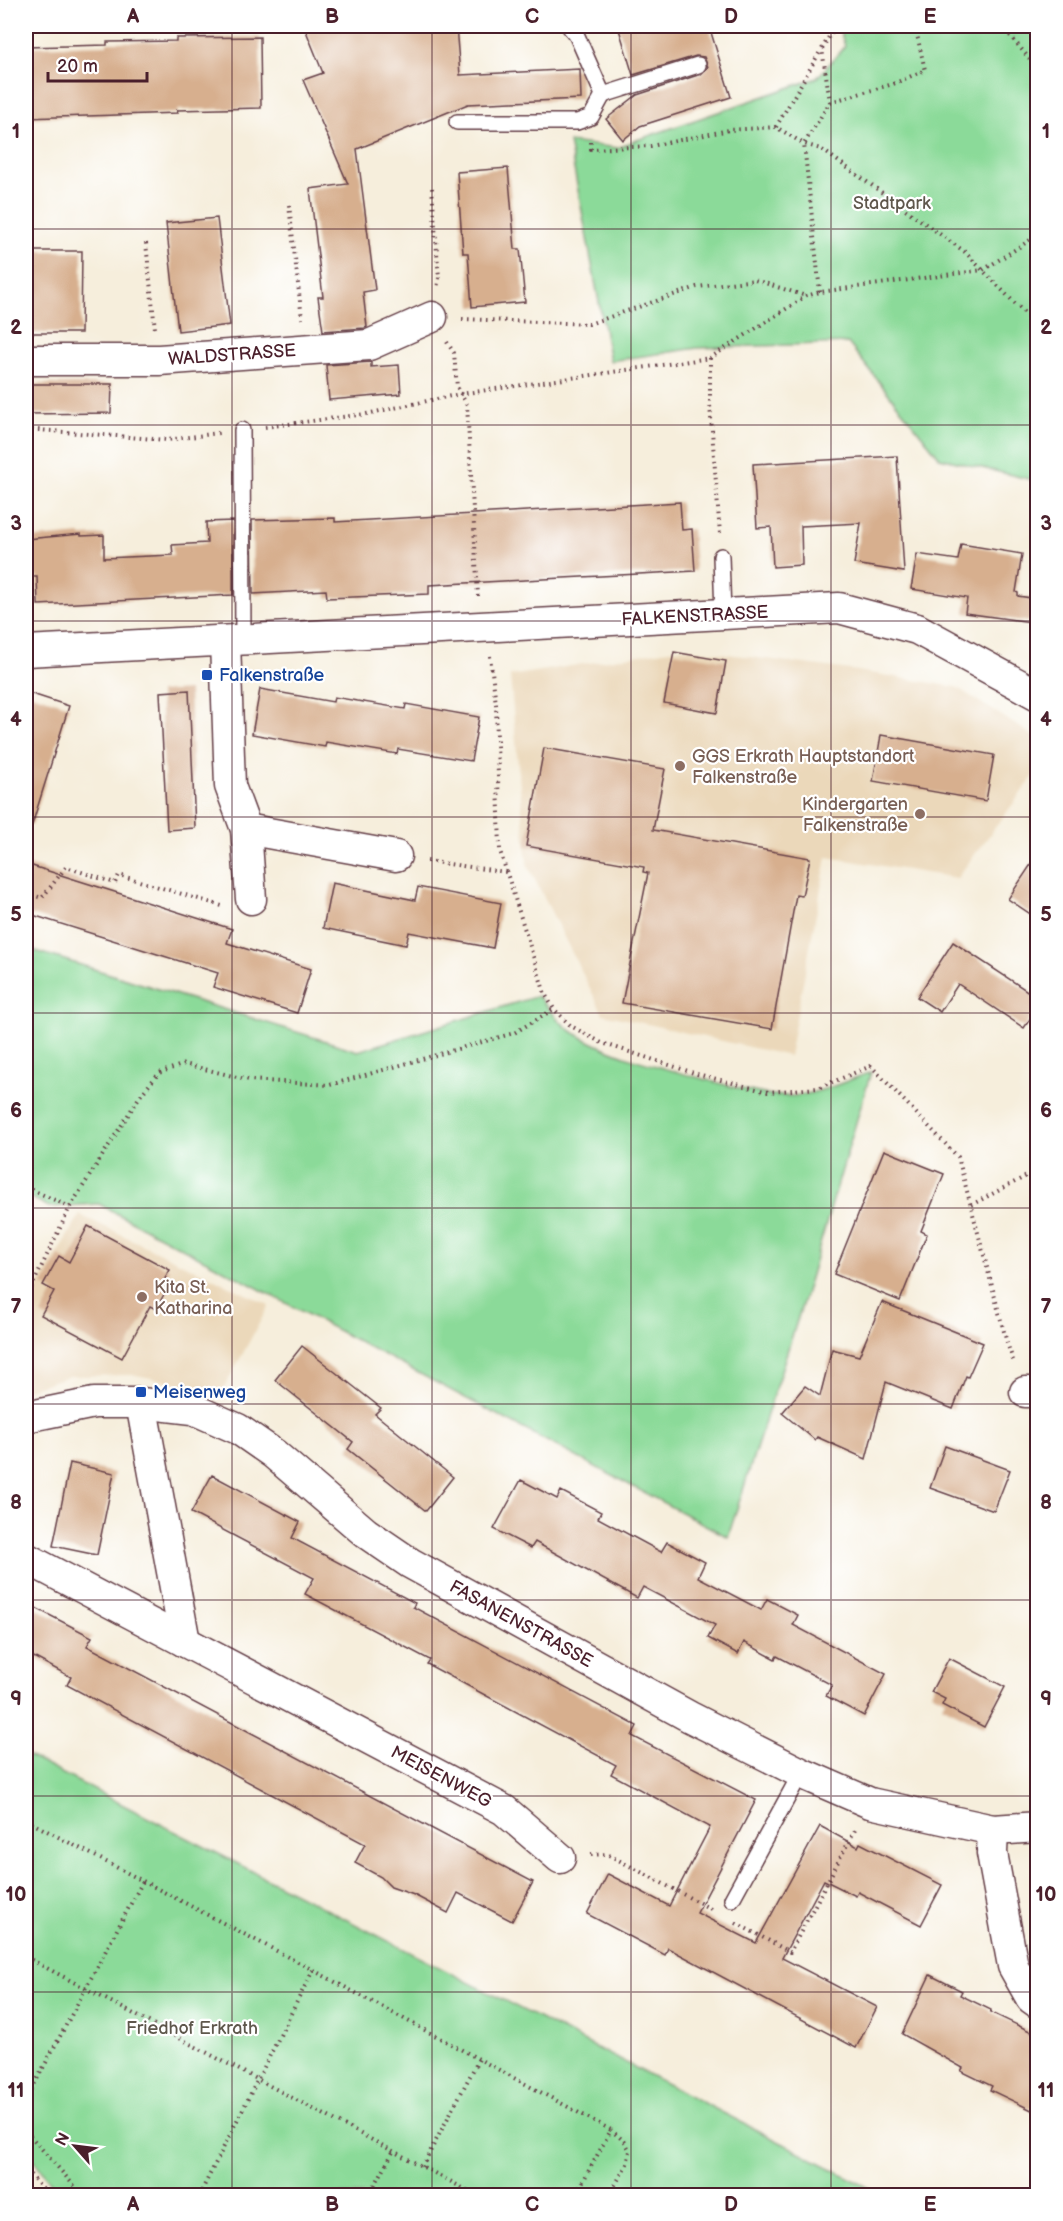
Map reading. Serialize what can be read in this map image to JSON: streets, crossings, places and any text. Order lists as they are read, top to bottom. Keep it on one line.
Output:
{"streets":{"street":["WALDSTRASSE","FALKENSTRASSE","FASANENSTRASSE","MEISENWEG"]},"parks":["Stadtpark","Friedhof Erkrath"],"places":{"transit":["Falkenstraße","Meisenweg"],"other":["GGS Erkrath Hauptstandort Falkenstraße","Kindergarten Falkenstraße","Kita St. Katharina"]},"scale_bar":"20 m","north":"top left","grid":{"columns":["A","B","C","D","E"],"rows":["1","2","3","4","5","6","7","8","9","10","11"]}}
